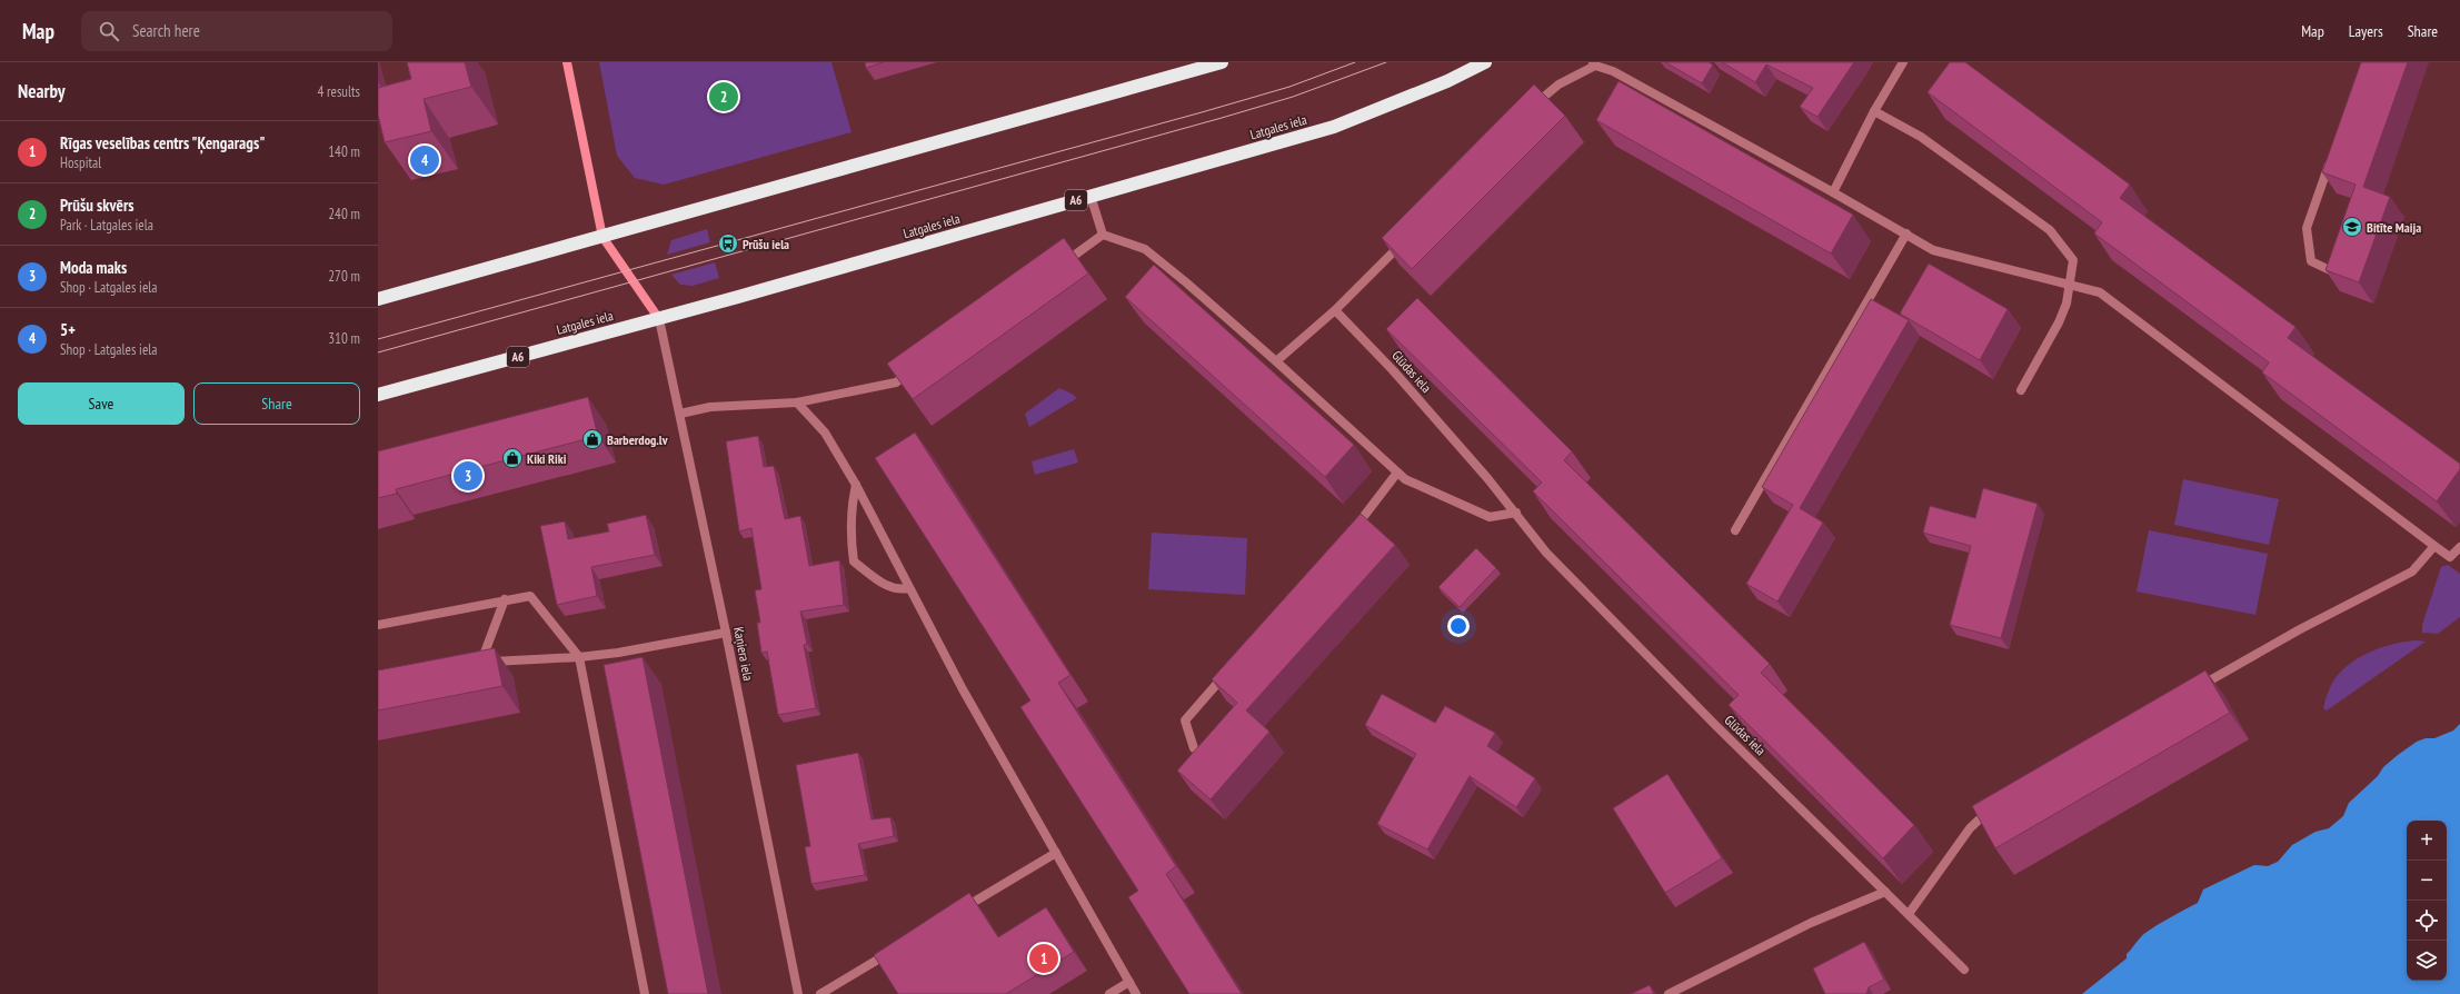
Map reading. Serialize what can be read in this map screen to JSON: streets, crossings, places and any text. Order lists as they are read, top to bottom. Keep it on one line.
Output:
{"streets":{"highway":["Latgales iela","A6"],"street":["Glūdas iela","Kaņiera iela"]},"crossings":[["Latgales iela","Kaņiera iela"]],"places":{"school or university":["Bitīte Maija"],"bus stop":["Prūšu iela"],"shop":["Barberdog.lv","Kiki Riki"]},"page":{"header":"Map","search":"Search here","nav":["Map","Layers","Share"],"heading":["Nearby","4 results"],"pins":["2","4","3","1"],"list":[{"mark":"1","name":"Rīgas veselības centrs \"Ķengarags\"","note":"Hospital","value":"140 m"},{"mark":"2","name":"Prūšu skvērs","note":"Park · Latgales iela","value":"240 m"},{"mark":"3","name":"Moda maks","note":"Shop · Latgales iela","value":"270 m"},{"mark":"4","name":"5+","note":"Shop · Latgales iela","value":"310 m"}],"buttons":["Save","Share"],"map_buttons":["+","−"]}}
